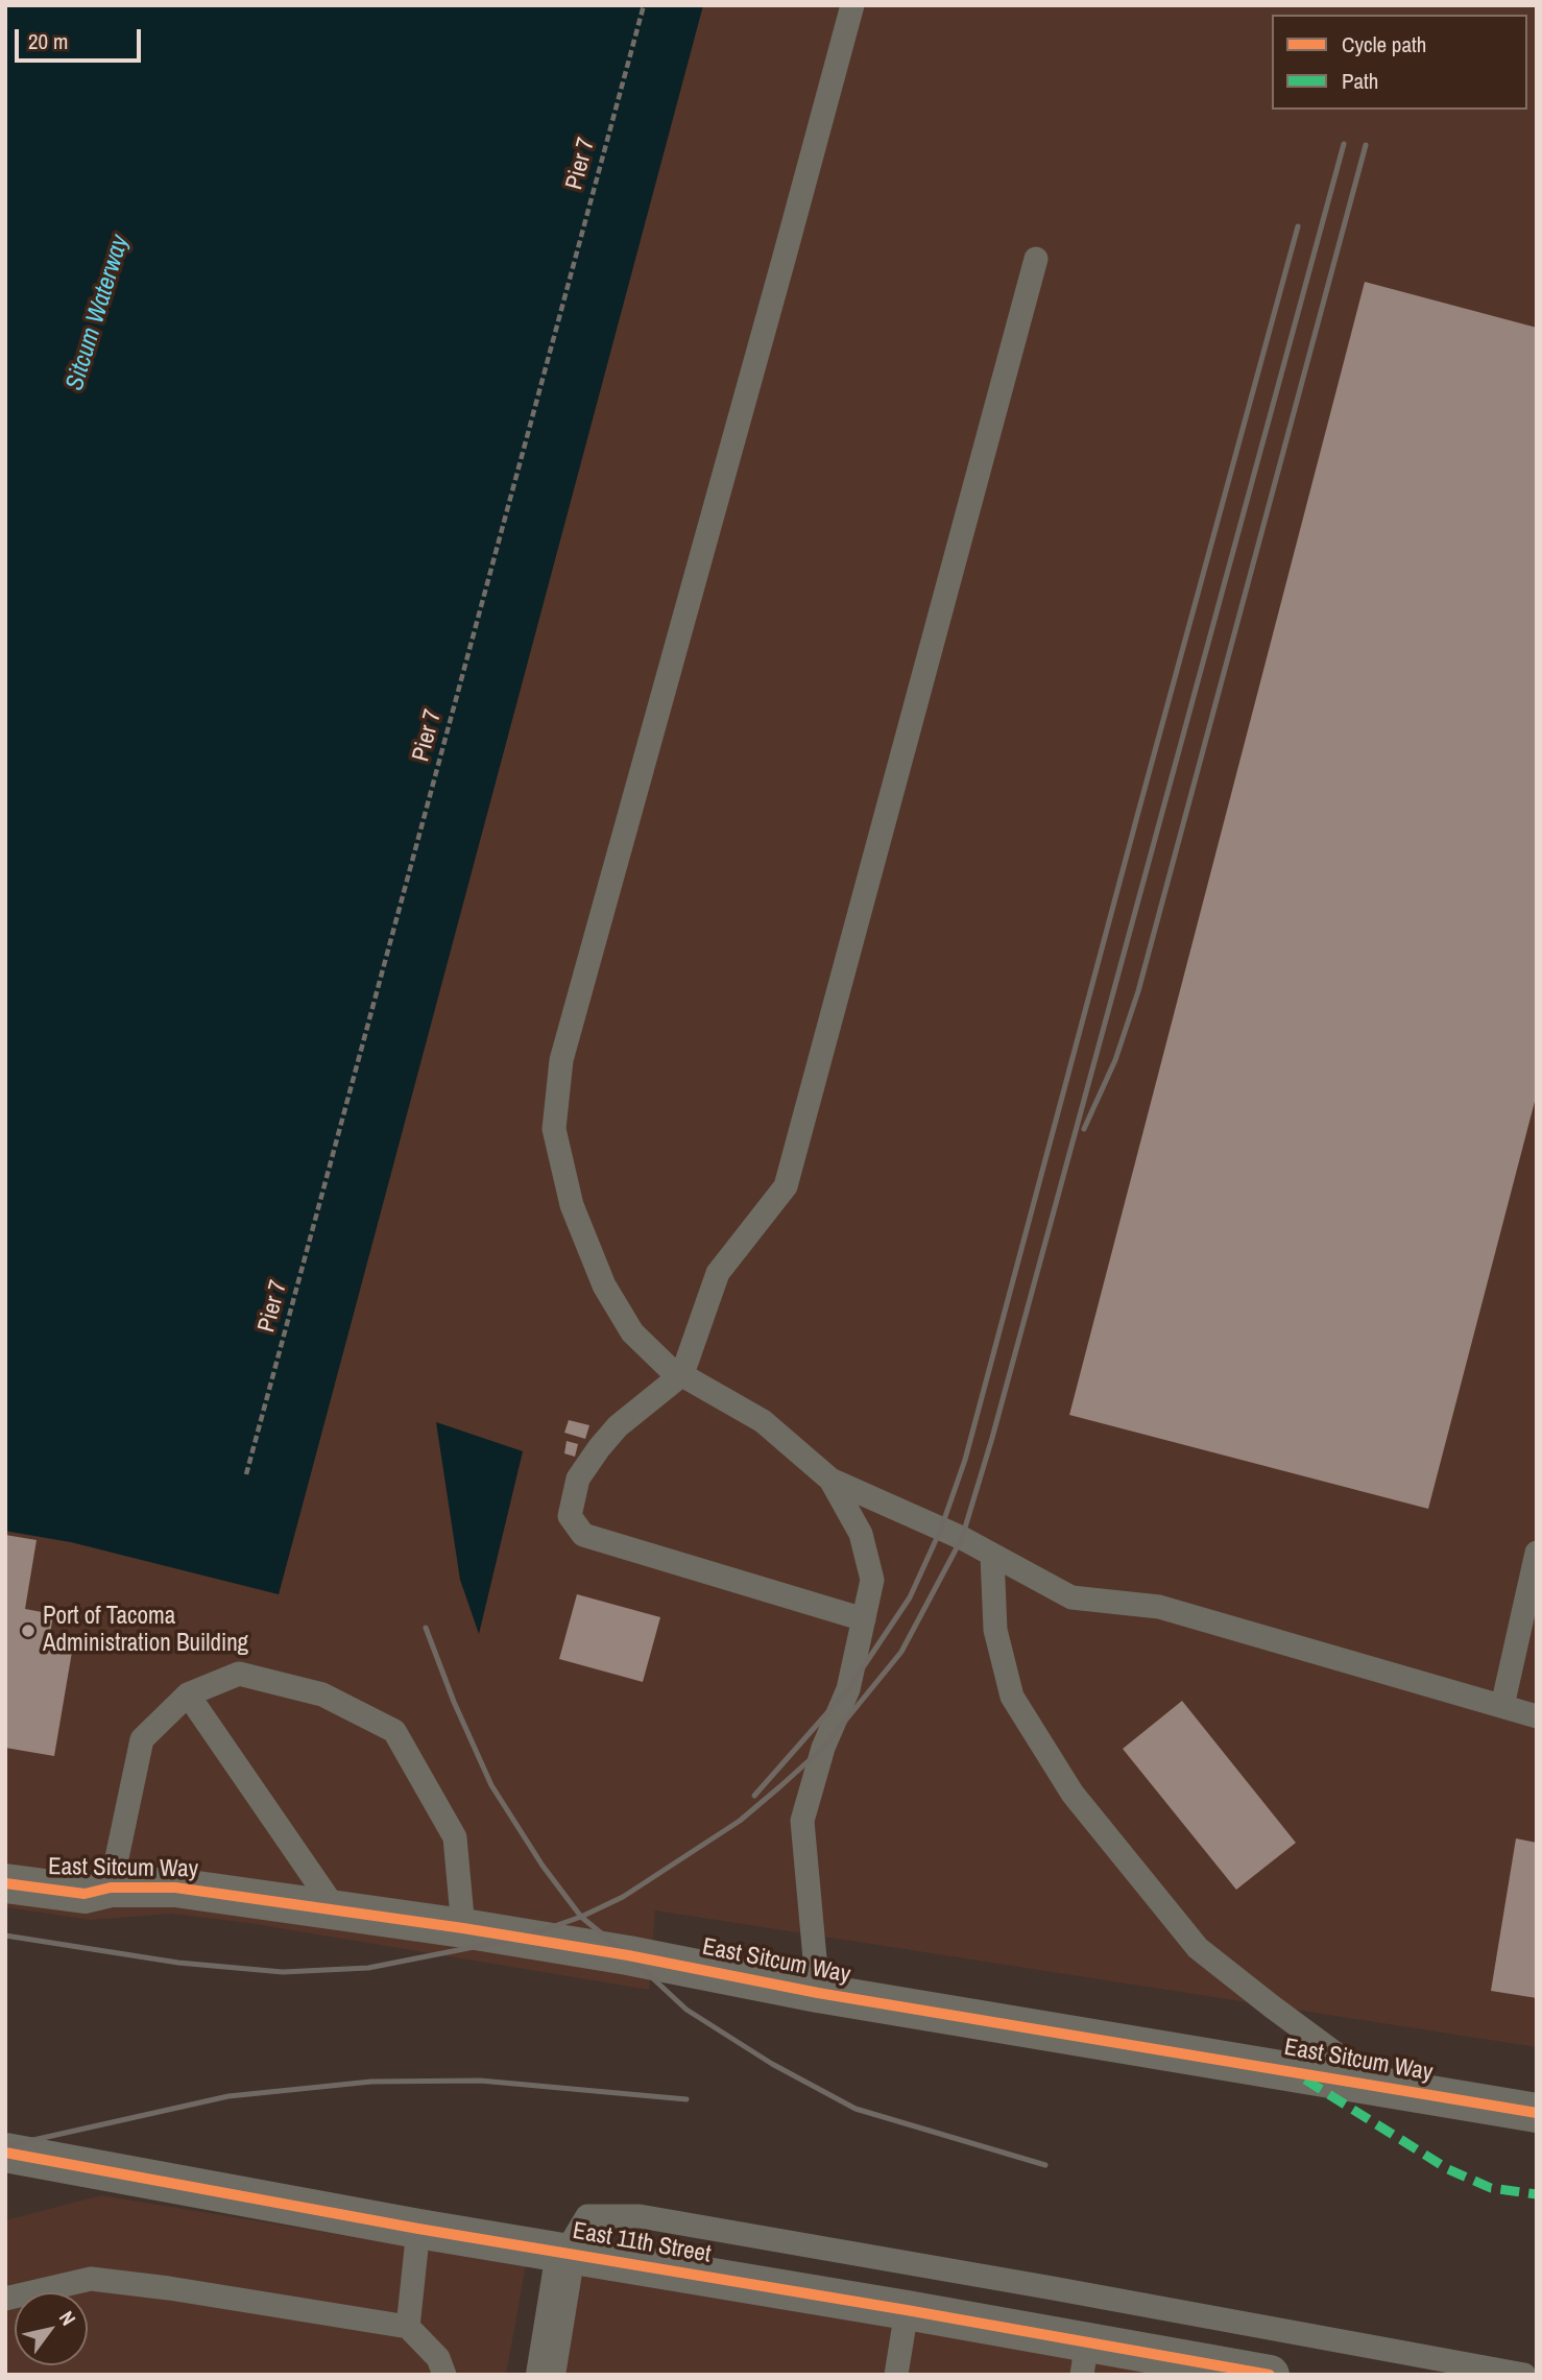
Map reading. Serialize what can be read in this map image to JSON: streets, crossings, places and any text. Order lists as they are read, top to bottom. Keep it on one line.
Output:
{"streets":{"street":["East Sitcum Way","East 11th Street"],"path":["Pier 7"]},"water":["Sitcum Waterway"],"places":["Port of Tacoma Administration Building"],"legend":["Cycle path","Path"],"scale_bar":"20 m","north":"top right"}
